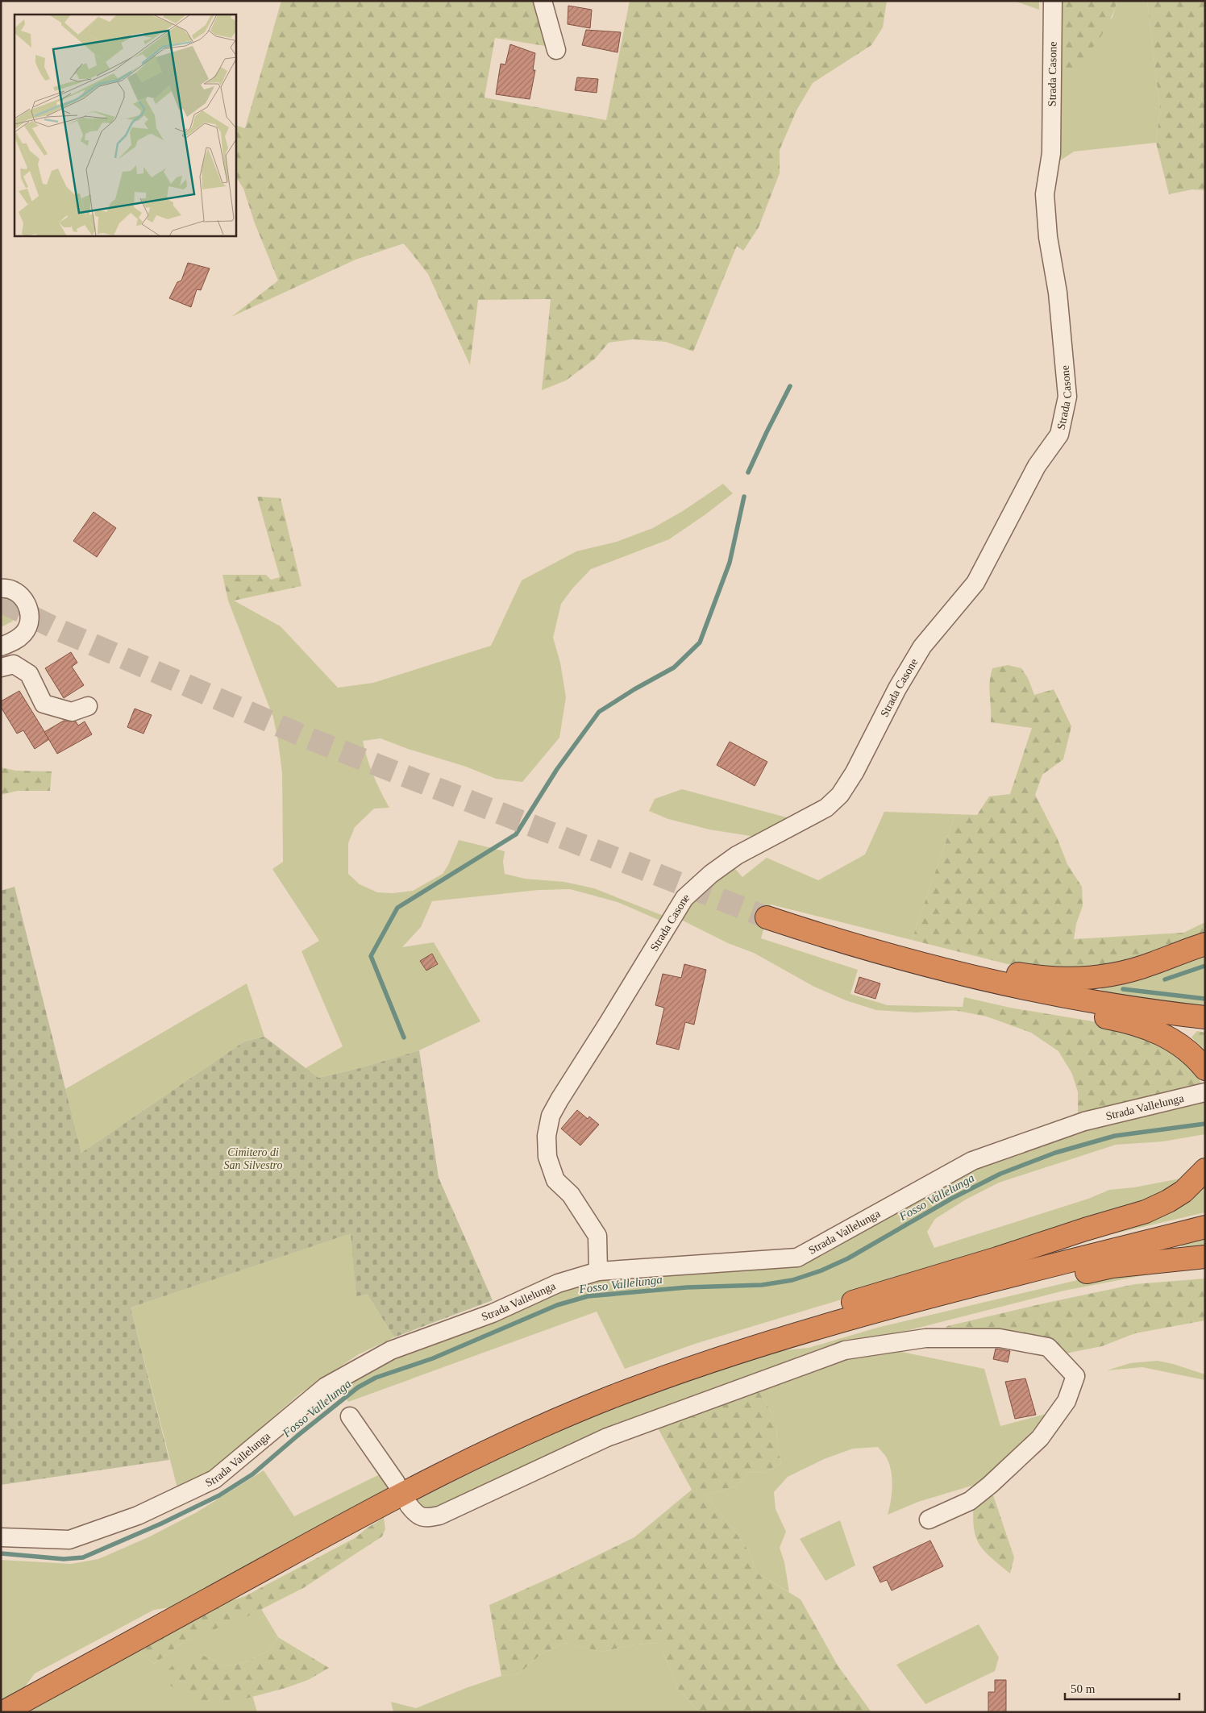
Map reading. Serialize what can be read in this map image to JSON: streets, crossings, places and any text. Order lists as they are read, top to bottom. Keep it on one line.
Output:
{"streets":{"street":["Strada Casone","Strada Vallelunga"]},"crossings":[["Strada Casone","Strada Vallelunga"]],"water":["Fosso Vallelunga"],"parks":["Cimitero di San Silvestro"],"scale_bar":"50 m"}
